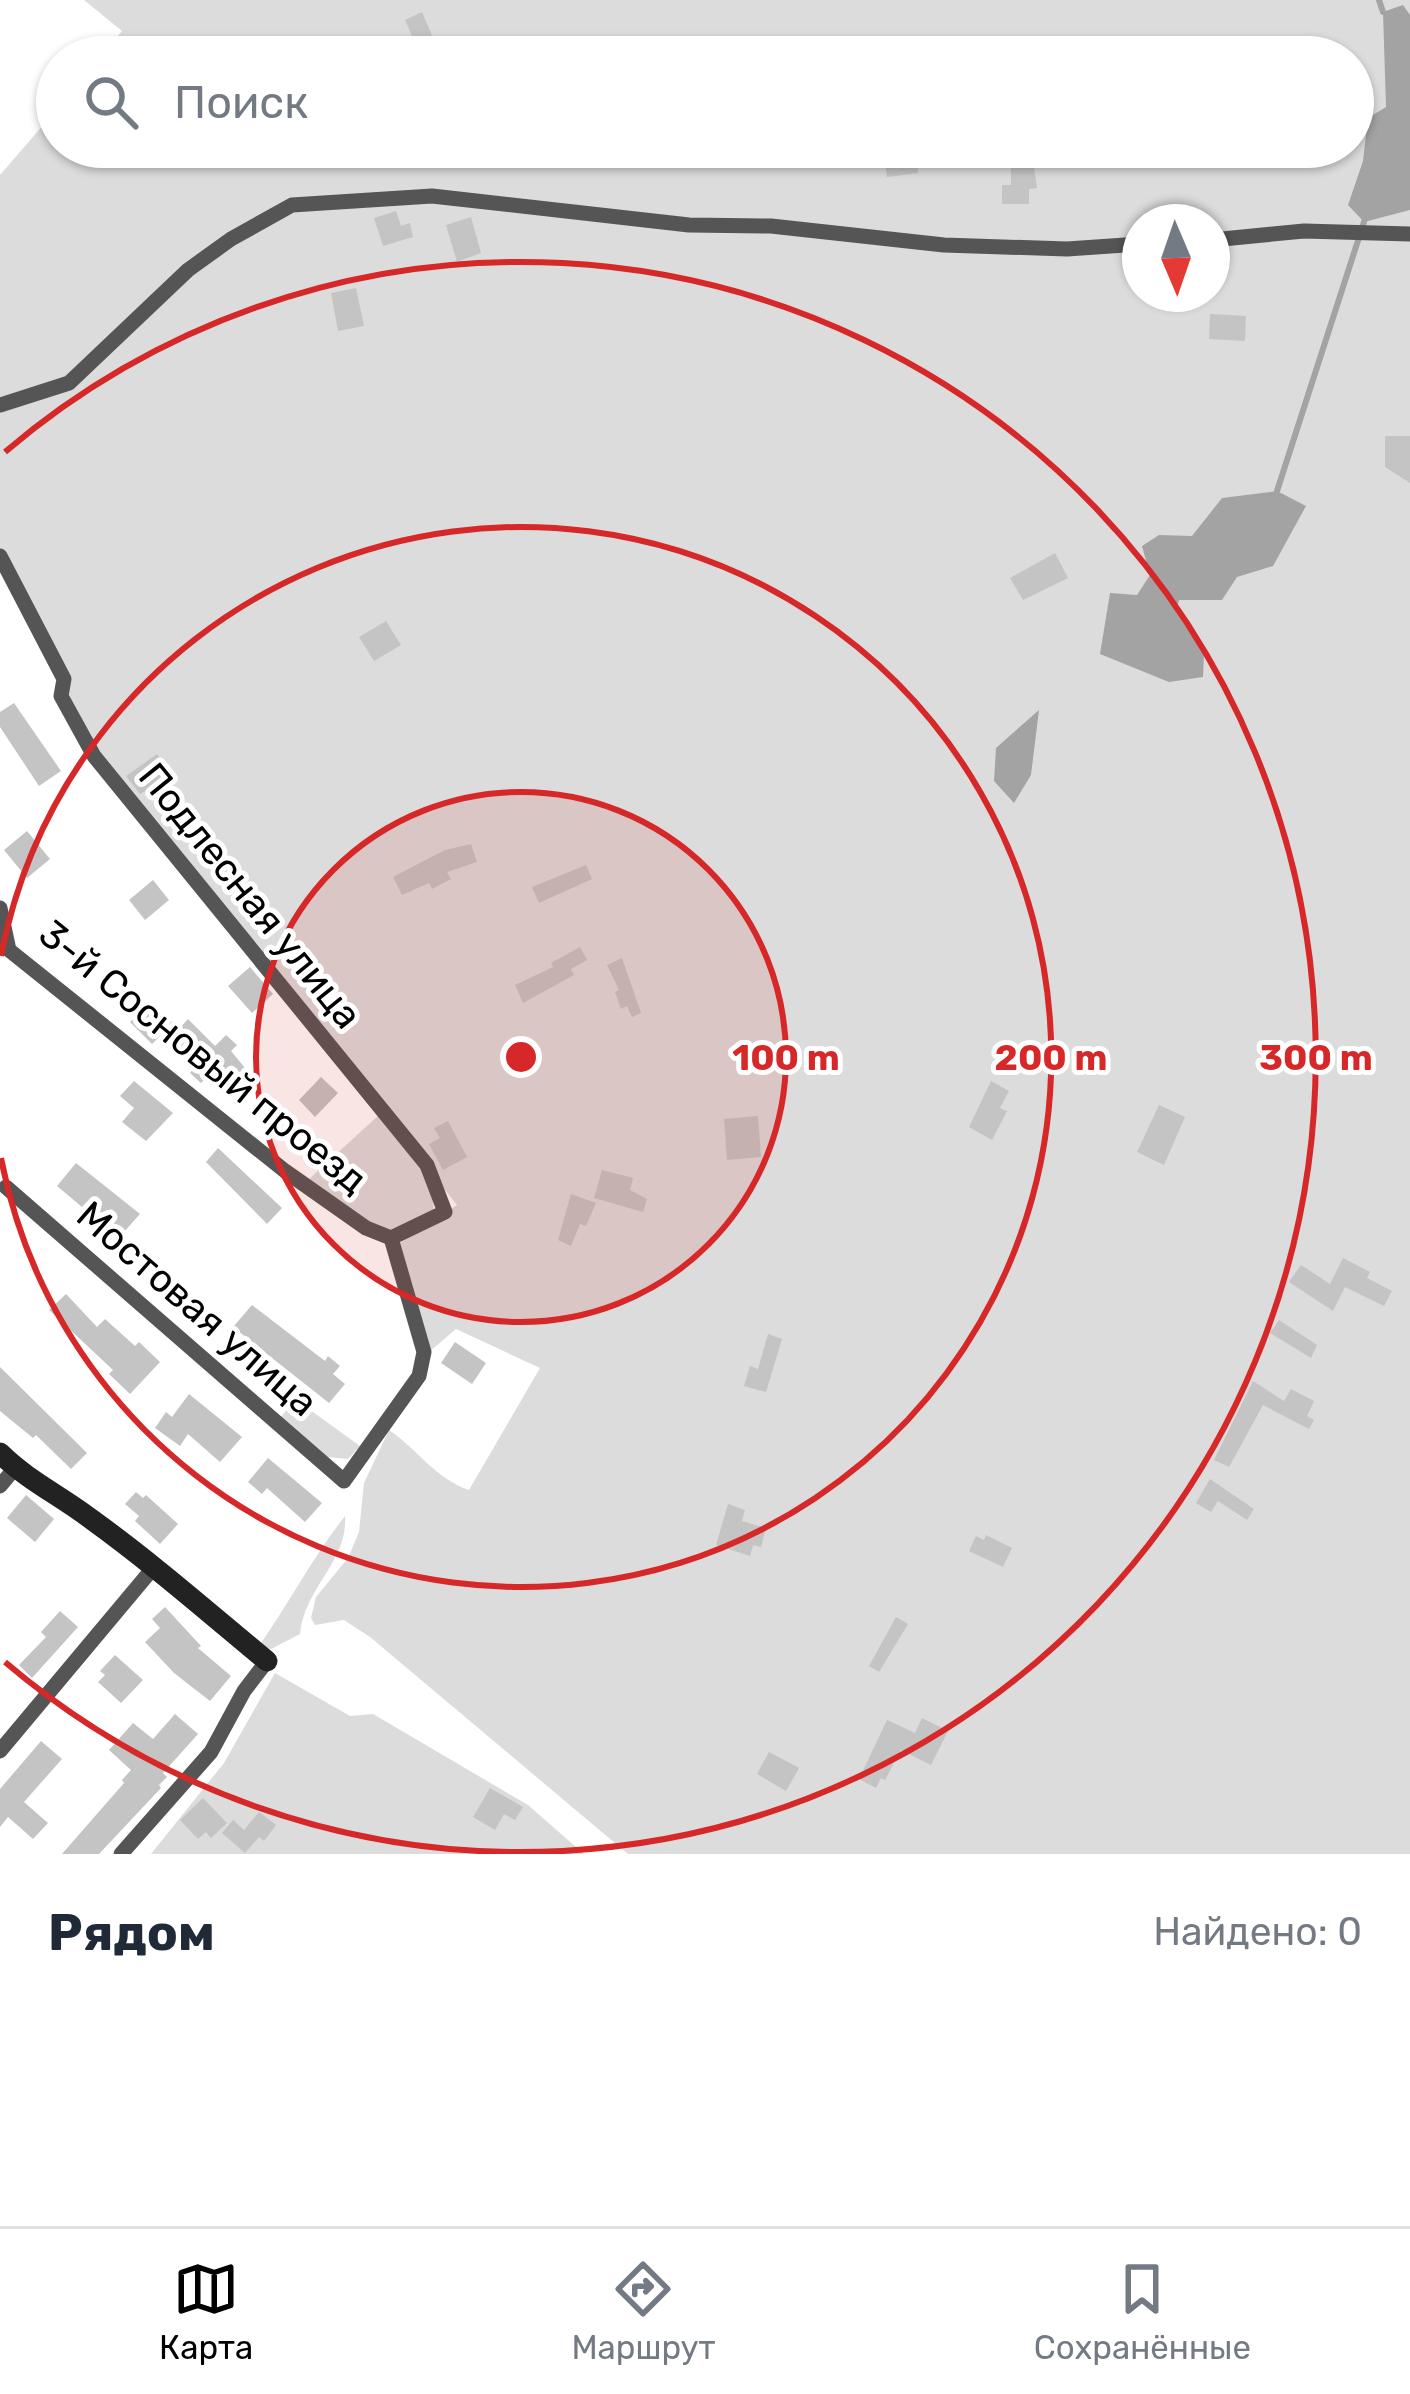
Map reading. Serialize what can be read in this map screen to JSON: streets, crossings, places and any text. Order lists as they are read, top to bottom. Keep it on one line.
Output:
{"streets":{"street":["Подлесная улица","3-й Сосновый проезд","Мостовая улица"]},"crossings":[["Подлесная улица","3-й Сосновый проезд"],["3-й Сосновый проезд","Мостовая улица"]],"north":"bottom","page":{"search":"Поиск","heading":["Рядом","Найдено: 0"],"nav":["Карта","Маршрут","Сохранённые"]},"rings":["100 m","200 m","300 m"]}
